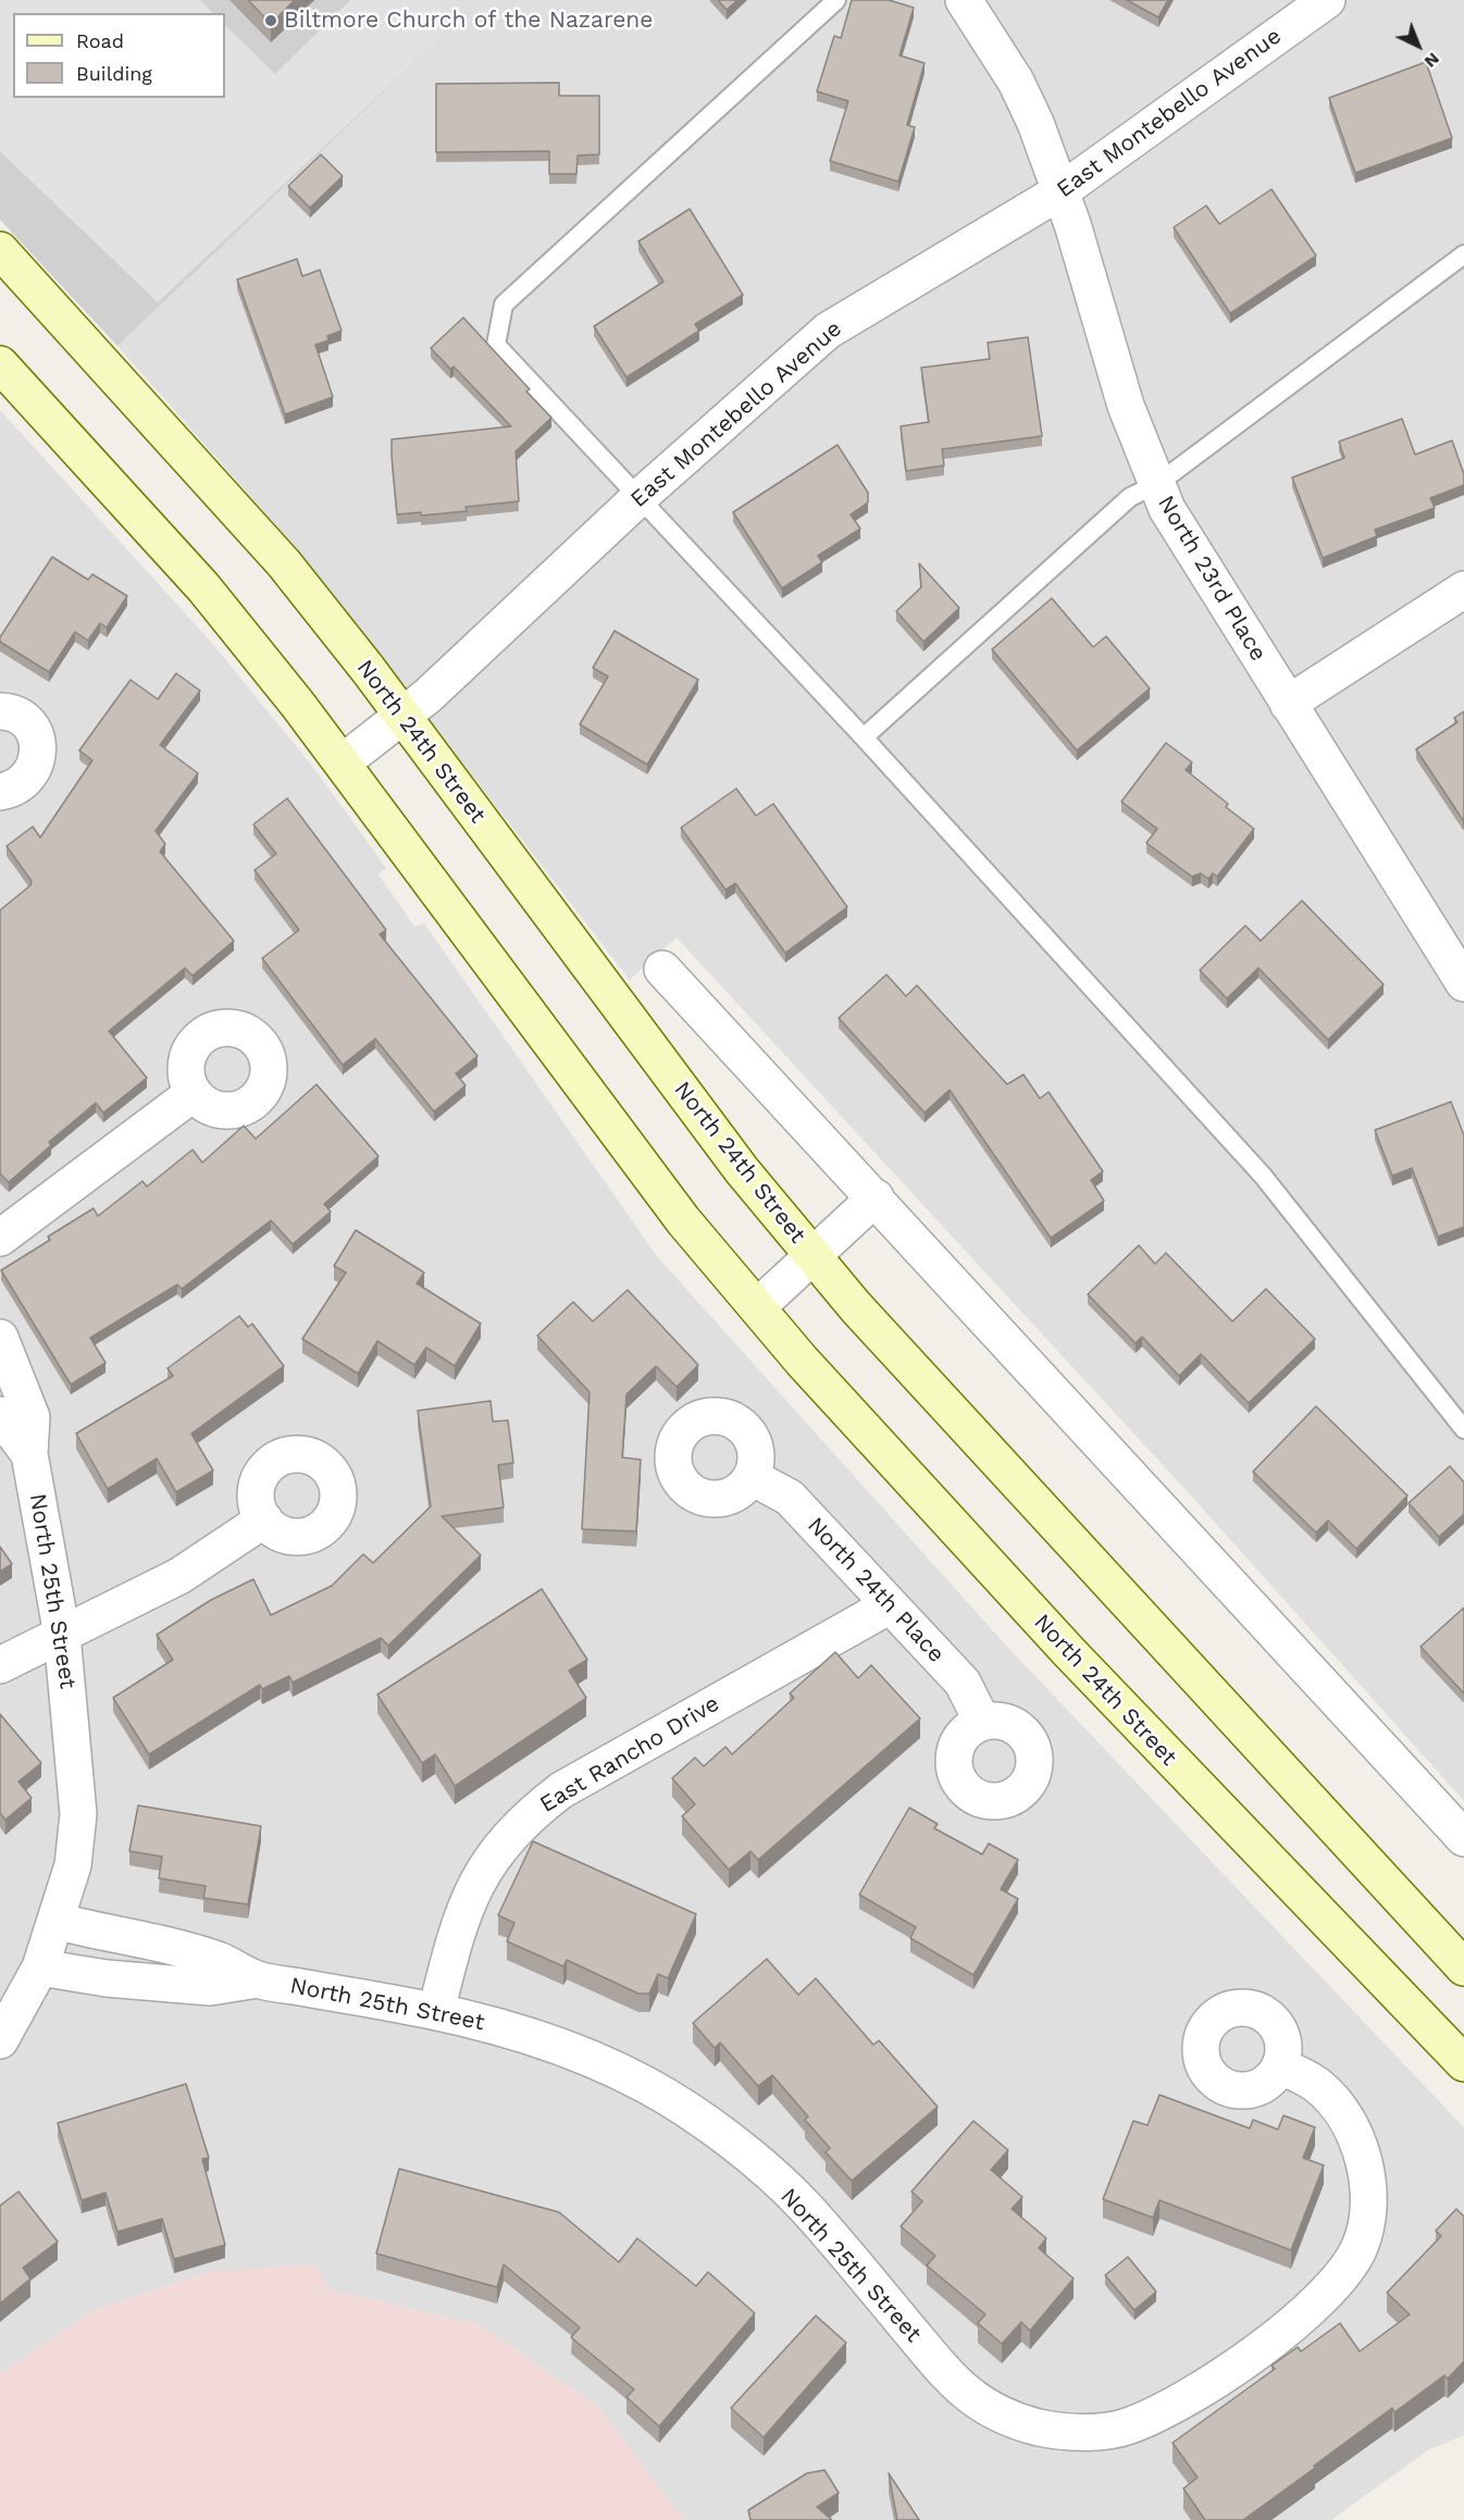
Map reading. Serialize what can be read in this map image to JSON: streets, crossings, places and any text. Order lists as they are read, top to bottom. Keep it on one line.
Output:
{"streets":{"main road":["North 24th Street"],"street":["East Montebello Avenue","North 23rd Place","North 24th Place","North 25th Street","East Rancho Drive"]},"crossings":[["East Montebello Avenue","North 23rd Place"],["East Montebello Avenue","North 24th Street"],["North 24th Place","East Rancho Drive"],["North 25th Street","East Rancho Drive"]],"places":["Biltmore Church of the Nazarene"],"legend":["Road","Building"],"north":"bottom right"}
